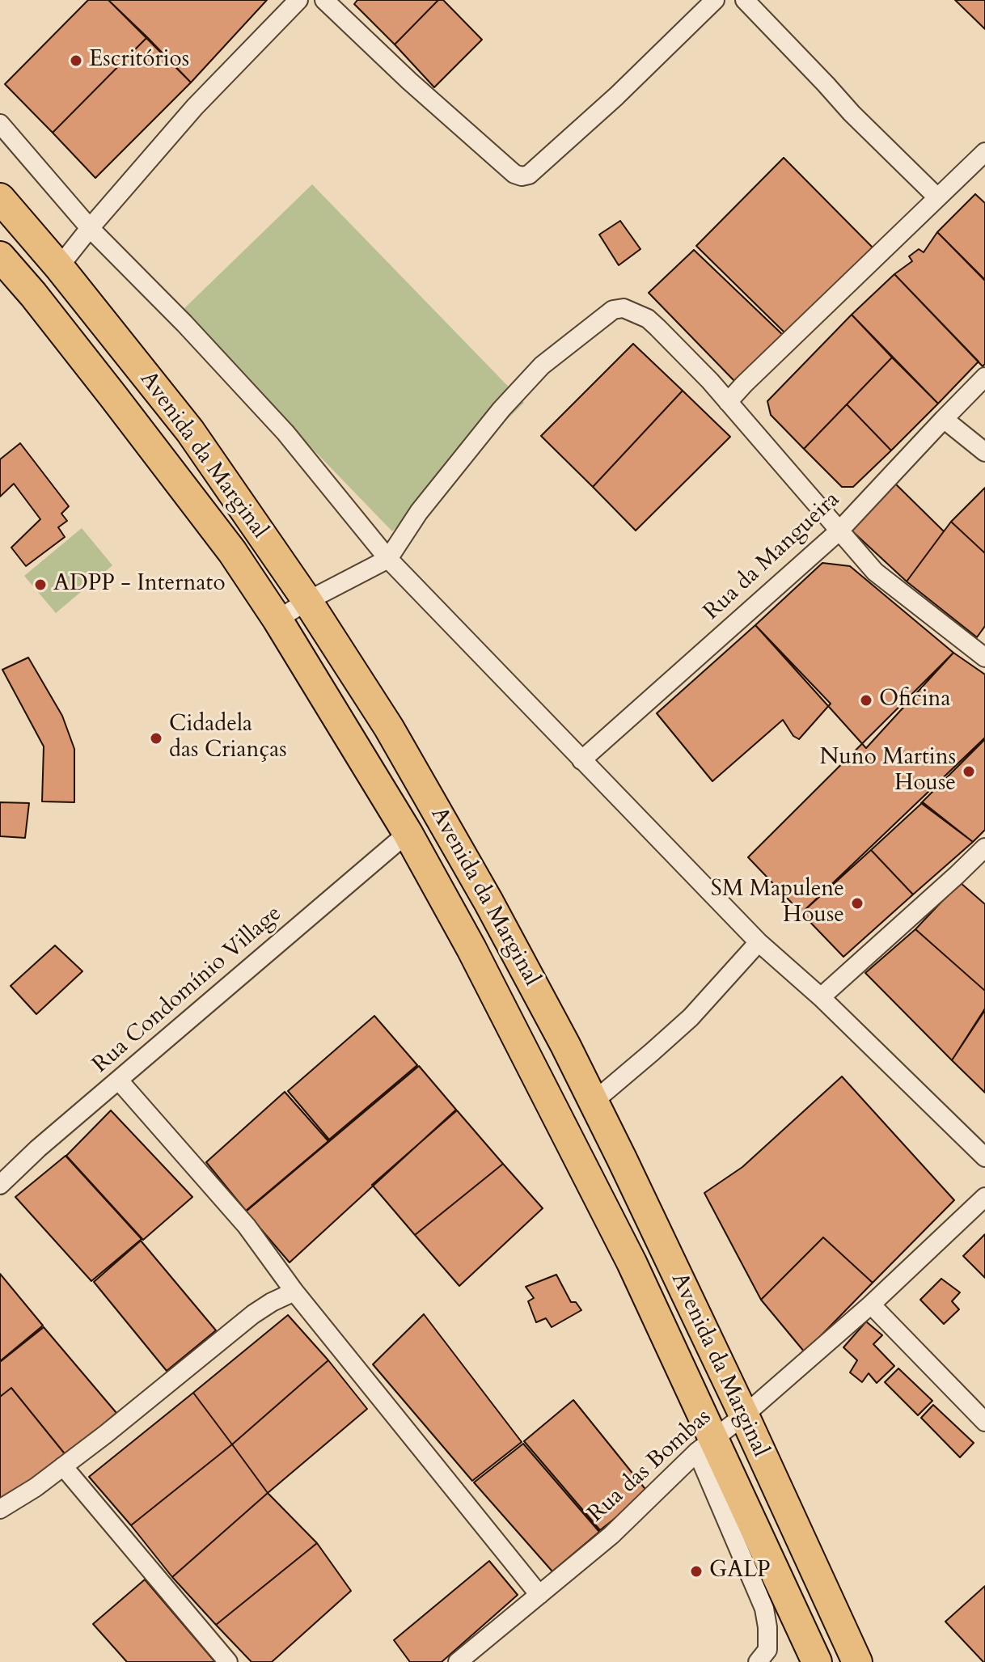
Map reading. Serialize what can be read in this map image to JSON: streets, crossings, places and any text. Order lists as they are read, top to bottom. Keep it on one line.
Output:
{"streets":{"main road":["Avenida da Marginal"],"street":["Rua da Mangueira","Rua Condomínio Village","Rua das Bombas"]},"crossings":[["Avenida da Marginal","Rua Condomínio Village"],["Avenida da Marginal","Rua das Bombas"]],"places":["Escritórios","ADPP - Internato","Oficina","Cidadela das Crianças","Nuno Martins House","SM Mapulene House","GALP"]}
